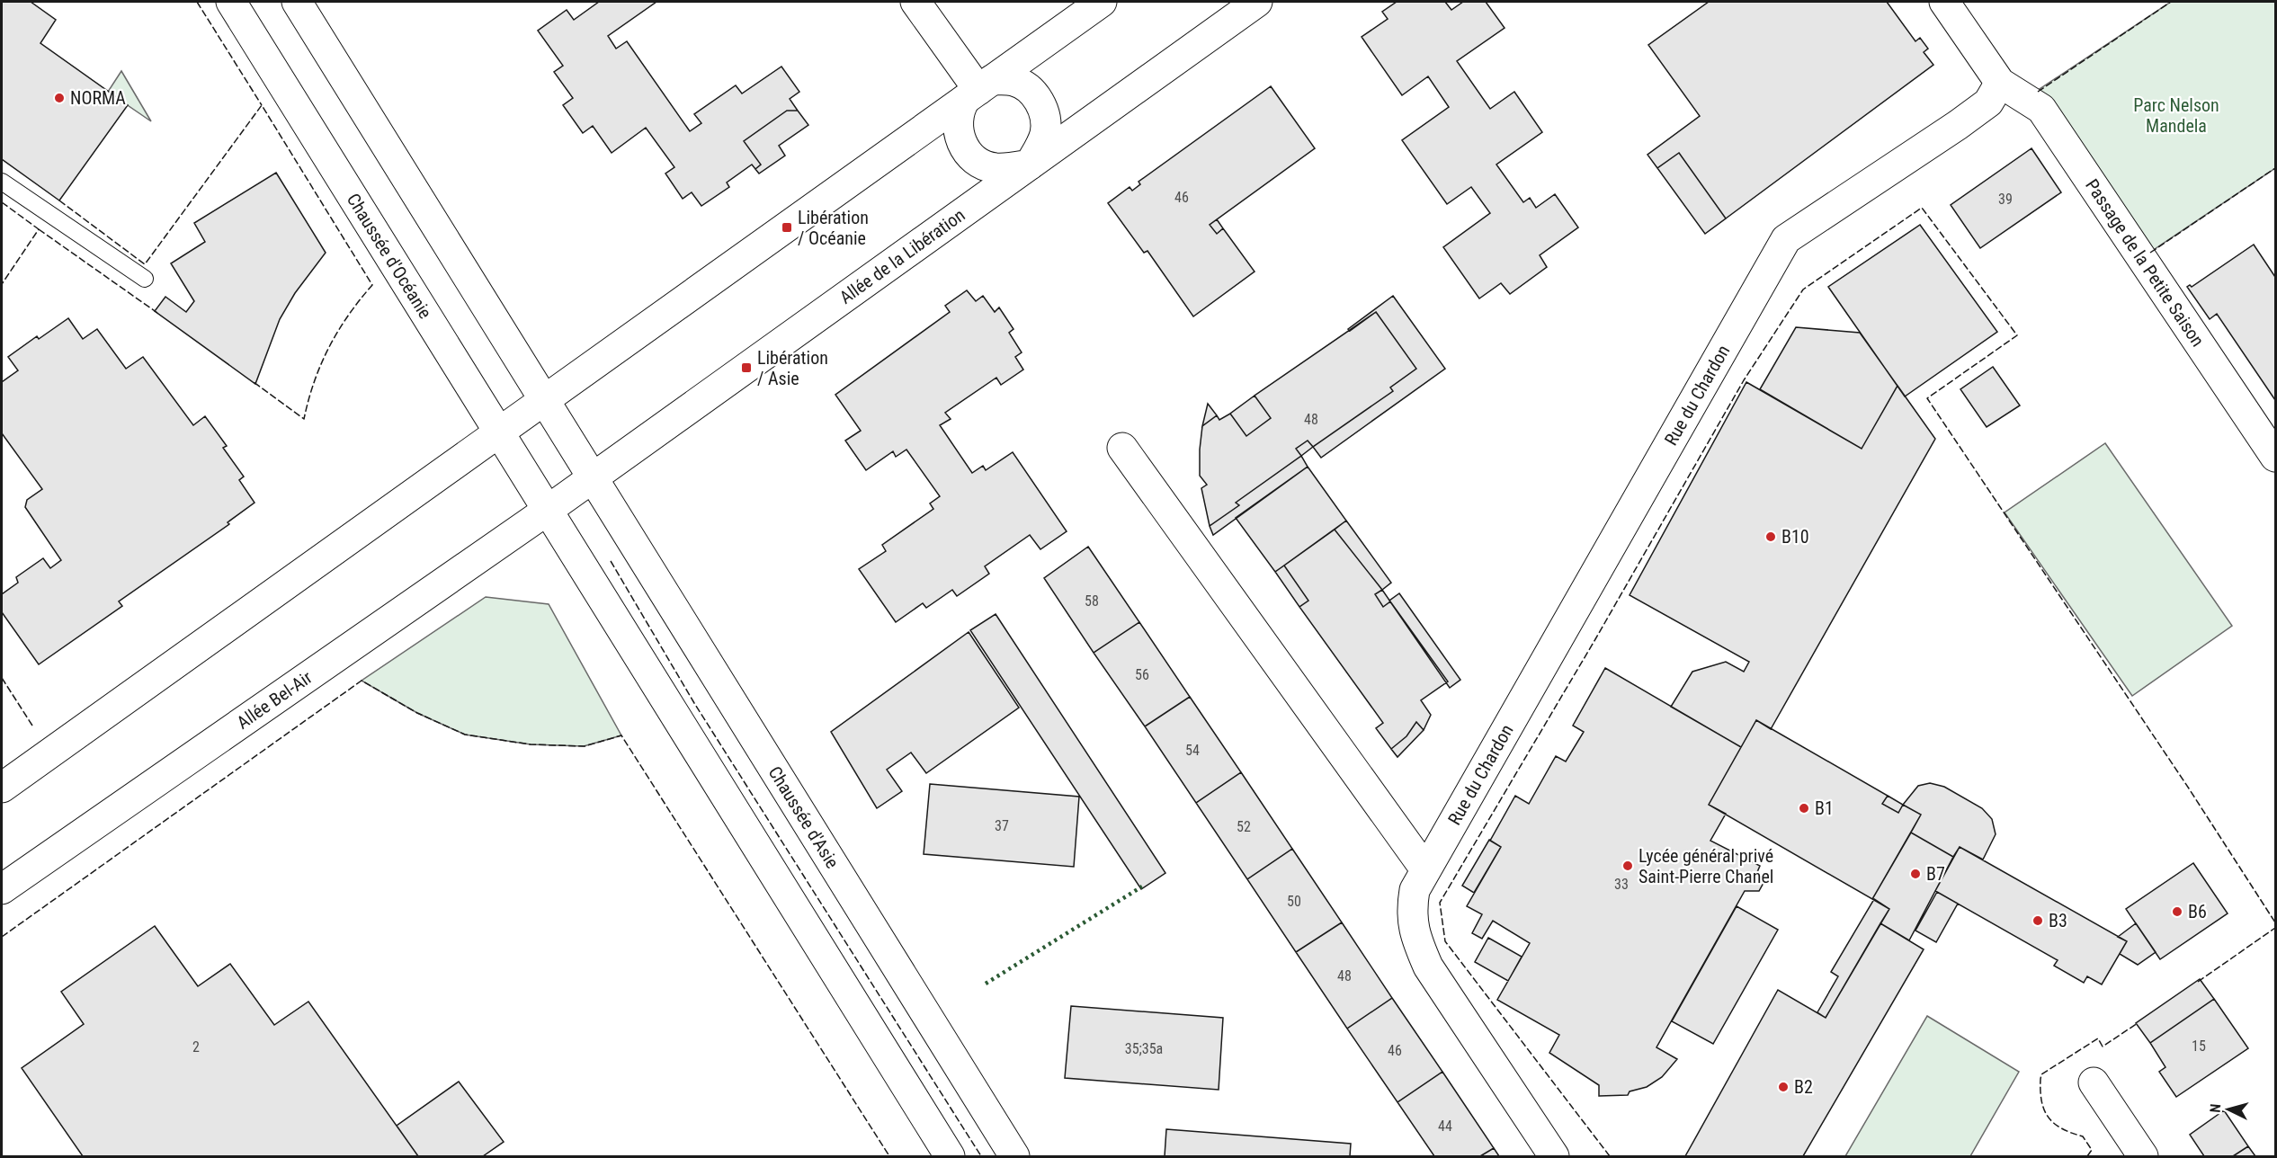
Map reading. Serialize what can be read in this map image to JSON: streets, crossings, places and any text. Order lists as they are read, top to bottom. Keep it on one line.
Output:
{"streets":{"main road":["Chaussée d'Océanie","Allée de la Libération","Passage de la Petite Saison","Rue du Chardon","Allée Bel-Air","Chaussée d'Asie"]},"crossings":[["Chaussée d'Océanie","Allée de la Libération"],["Chaussée d'Océanie","Allée Bel-Air"],["Allée de la Libération","Allée Bel-Air"],["Allée de la Libération","Chaussée d'Asie"],["Passage de la Petite Saison","Rue du Chardon"]],"parks":["Parc Nelson Mandela"],"places":{"other":["NORMA","B10","B1","Lycée général privé Saint-Pierre Chanel","B7","B6","B3","B2"],"transit":["Libération / Océanie","Libération / Asie"]},"house_numbers":["46","39","48","58","56","54","37","52","33","50","48","15","2","35;35a","46","44"],"north":"left"}
